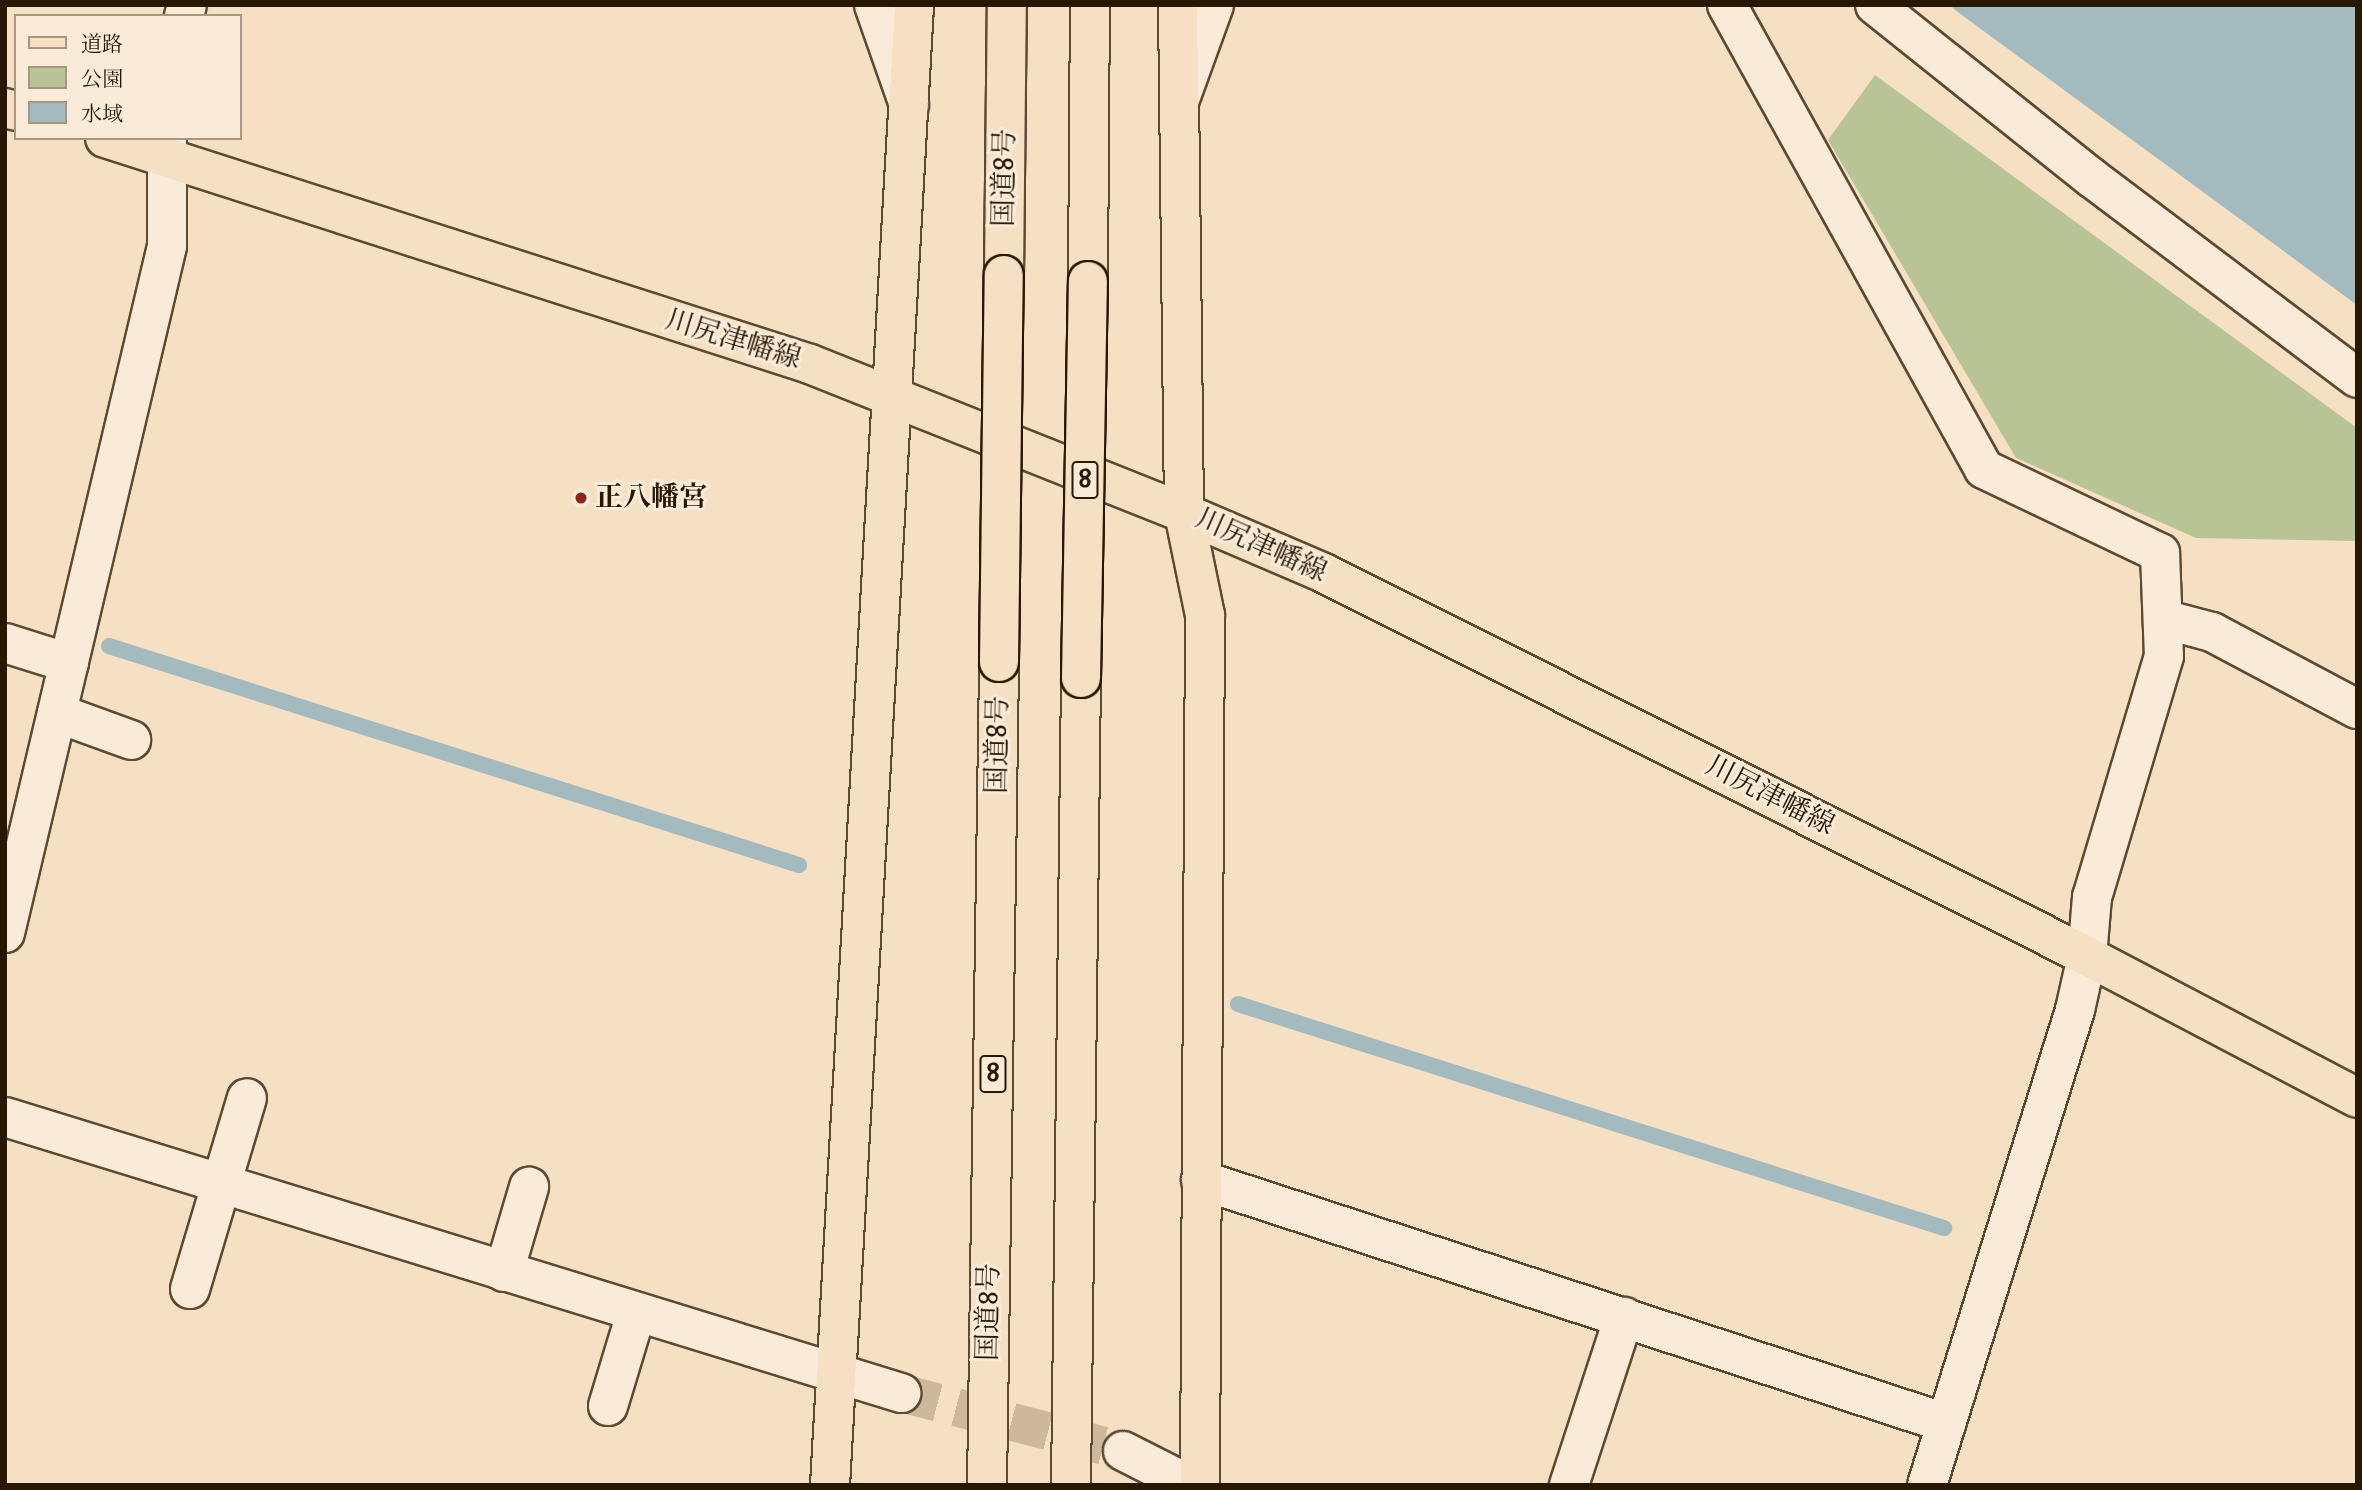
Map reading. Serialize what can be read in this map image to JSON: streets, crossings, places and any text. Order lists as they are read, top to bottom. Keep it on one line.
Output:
{"streets":{"main road":["国道8号","川尻津幡線","8"]},"places":["正八幡宮"],"legend":["道路","公園","水域"]}
